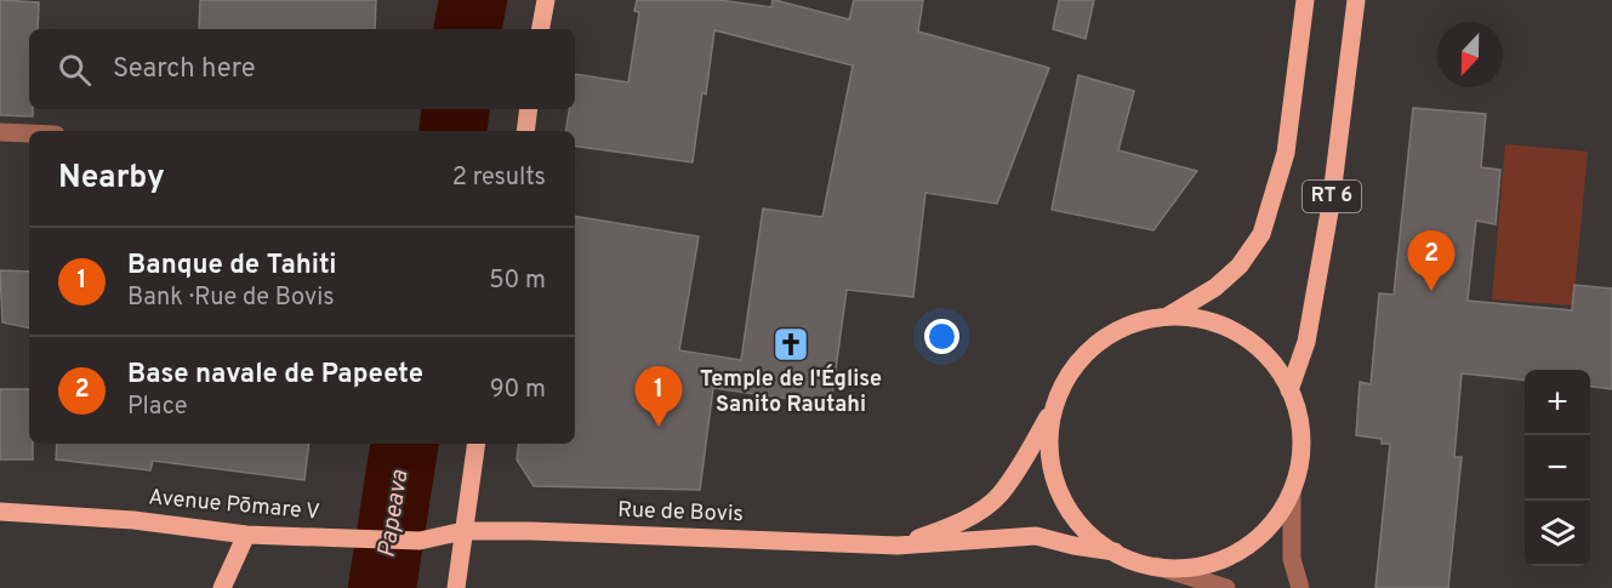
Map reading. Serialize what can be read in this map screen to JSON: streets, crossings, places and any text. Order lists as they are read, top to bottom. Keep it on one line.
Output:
{"streets":{"main road":["RT 6","Avenue Pōmare V","Rue de Bovis"]},"crossings":[["RT 6","Rue de Bovis"],["Avenue Pōmare V","Rue de Bovis"]],"water":["Papeava"],"places":{"church":["Temple de l'Église Sanito Rautahi"]},"north":"bottom","page":{"search":"Search here","heading":["Nearby","2 results"],"list":[{"mark":"1","name":"Banque de Tahiti","note":"Bank · Rue de Bovis","value":"50 m"},{"mark":"2","name":"Base navale de Papeete","note":"Place","value":"90 m"}],"pins":["2","1"],"map_buttons":["+","−"]}}
